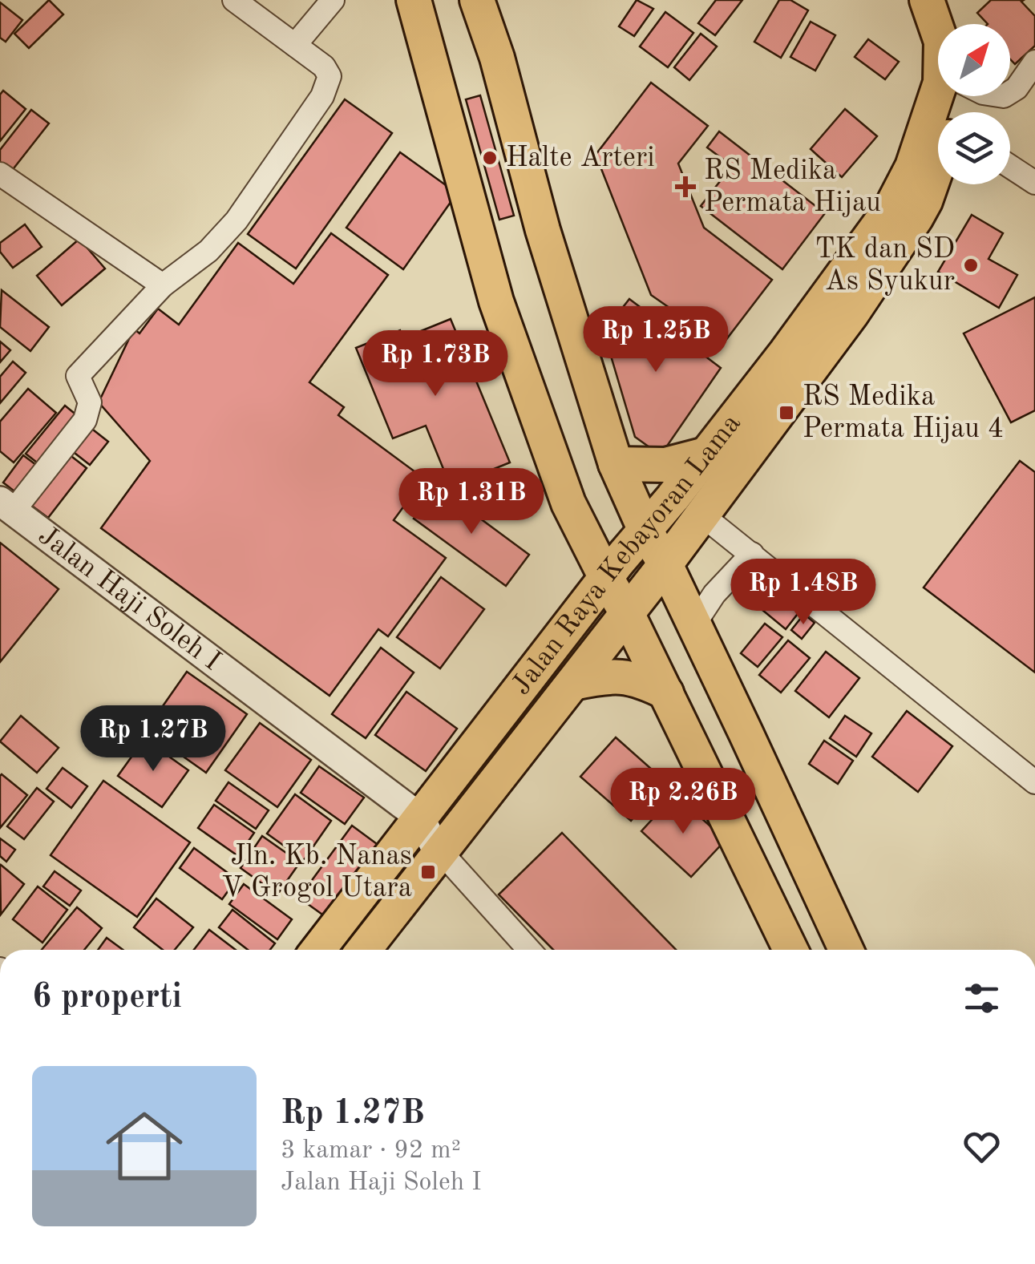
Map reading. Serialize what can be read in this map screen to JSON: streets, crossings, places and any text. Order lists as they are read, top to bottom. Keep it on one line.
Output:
{"streets":{"main road":["Jalan Raya Kebayoran Lama"],"street":["Jalan Haji Soleh I"]},"crossings":[["Jalan Raya Kebayoran Lama","Jalan Haji Soleh I"]],"places":{"other":["Halte Arteri","TK dan SD As Syukur"],"health":["RS Medika Permata Hijau"],"transit":["RS Medika Permata Hijau 4","Jln. Kb. Nanas V Grogol Utara"]},"north":"top right","page":{"price":["Rp 1.25B","Rp 1.73B","Rp 1.31B","Rp 1.48B","Rp 1.27B","Rp 2.26B"],"heading":"6 properti","list":[{"name":"Rp 1.27B","note":"3 kamar · 92 m² · Jalan Haji Soleh I"}]}}
